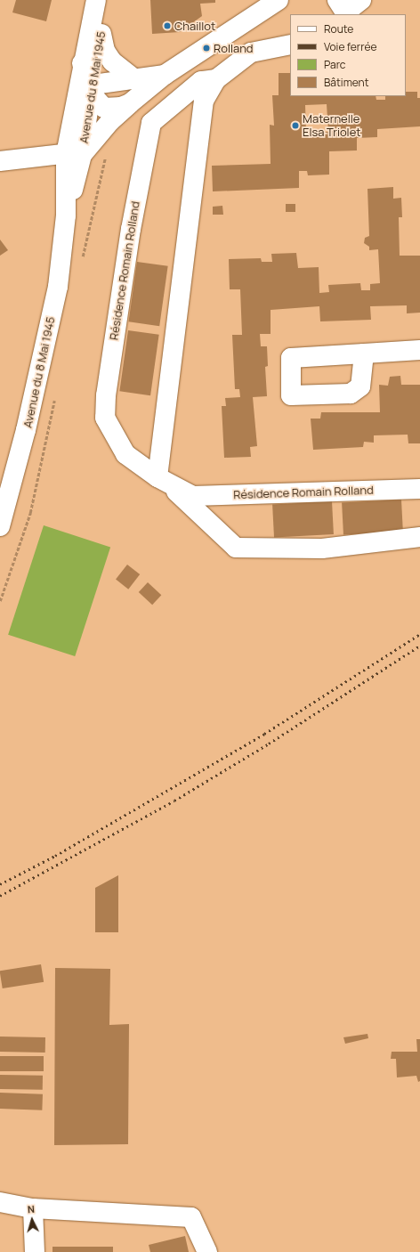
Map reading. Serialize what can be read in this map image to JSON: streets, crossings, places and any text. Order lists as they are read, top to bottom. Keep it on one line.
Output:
{"streets":{"street":["Avenue du 8 Mai 1945","Résidence Romain Rolland"]},"places":["Chaillot","Rolland","Maternelle Elsa Triolet"],"legend":["Route","Voie ferrée","Parc","Bâtiment"],"north":"top"}
